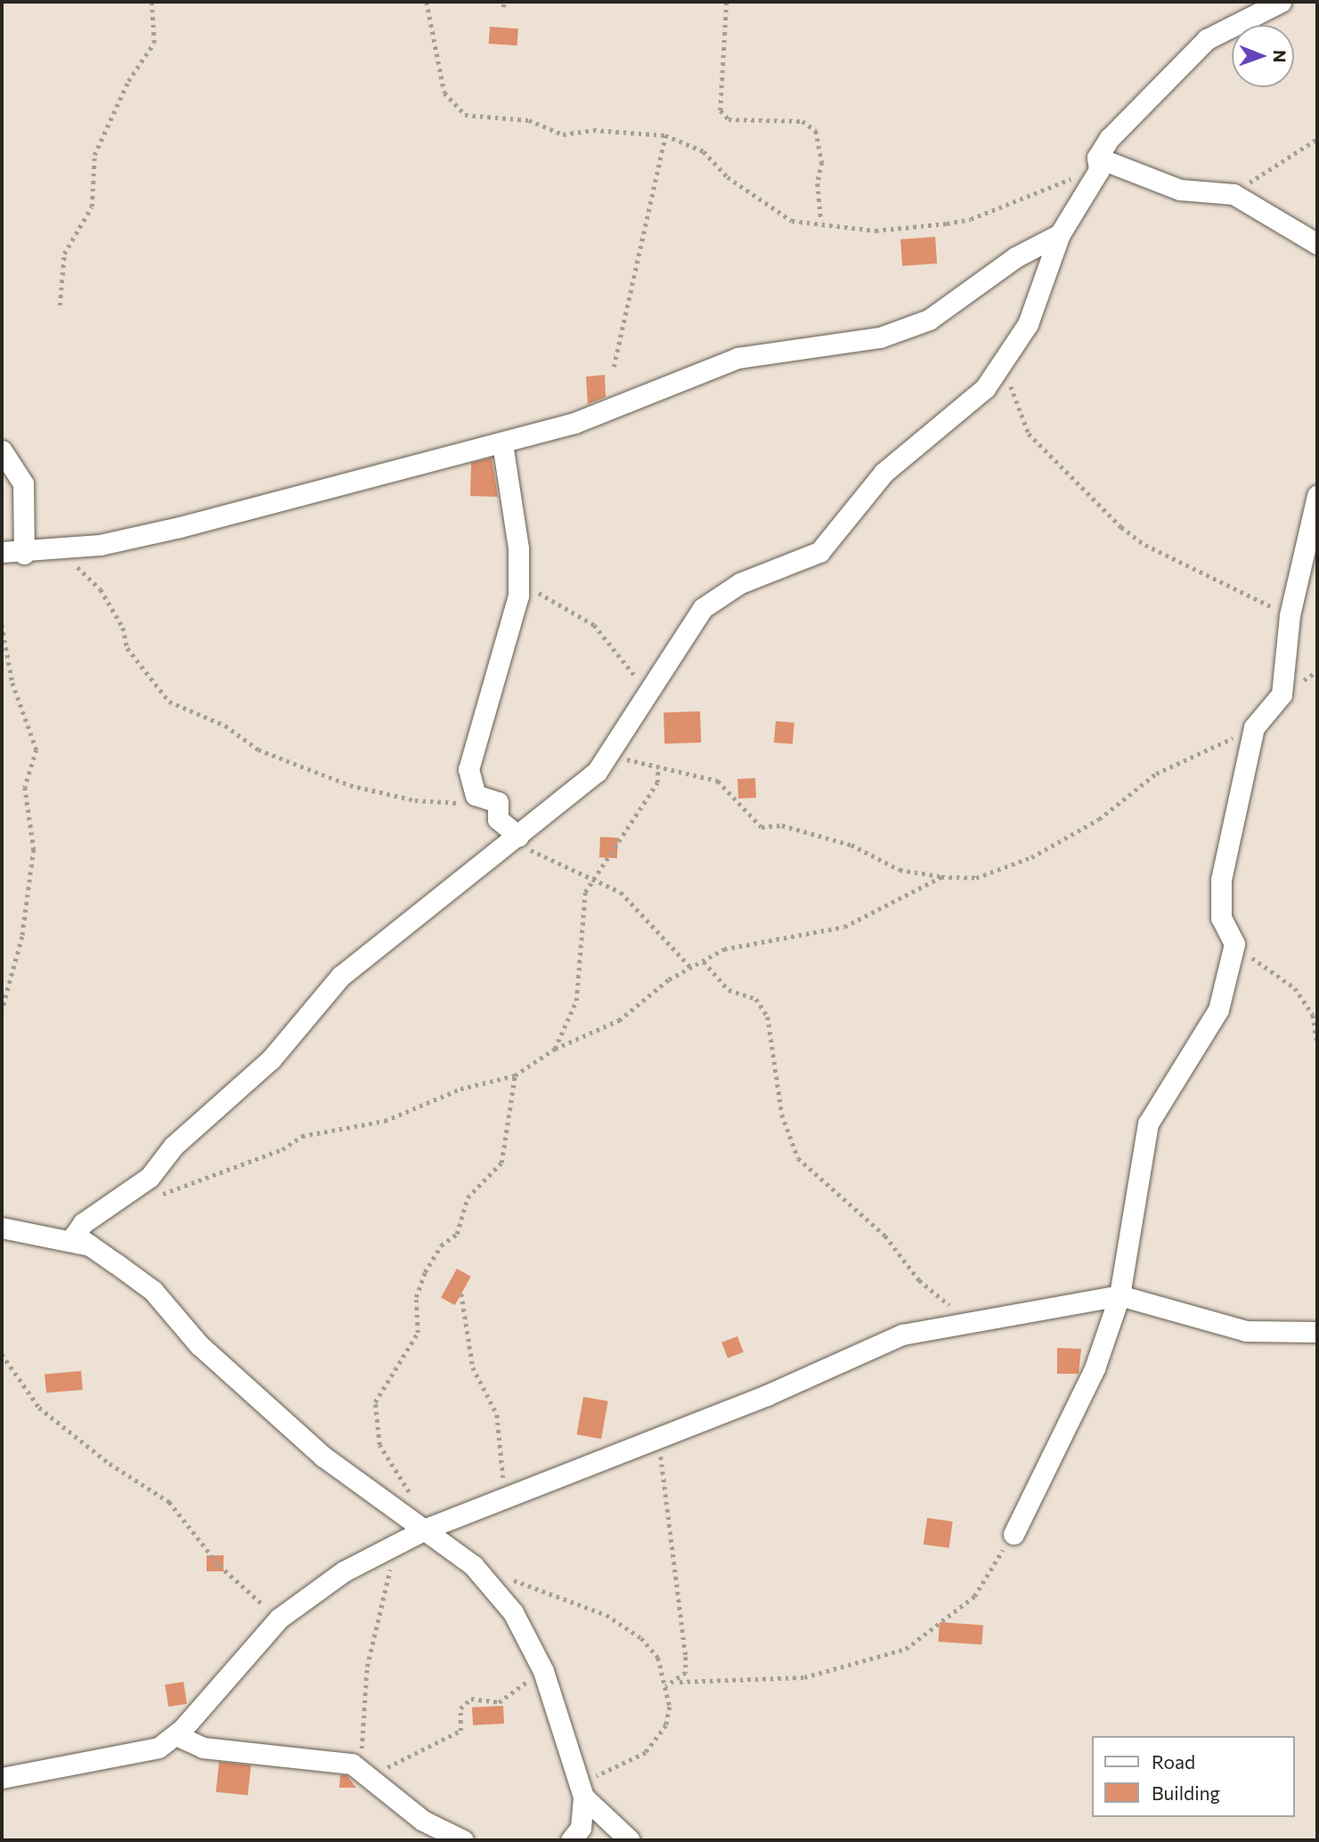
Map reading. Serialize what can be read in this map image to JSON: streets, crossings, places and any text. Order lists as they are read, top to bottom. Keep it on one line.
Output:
{"legend":["Road","Building"],"north":"right"}
